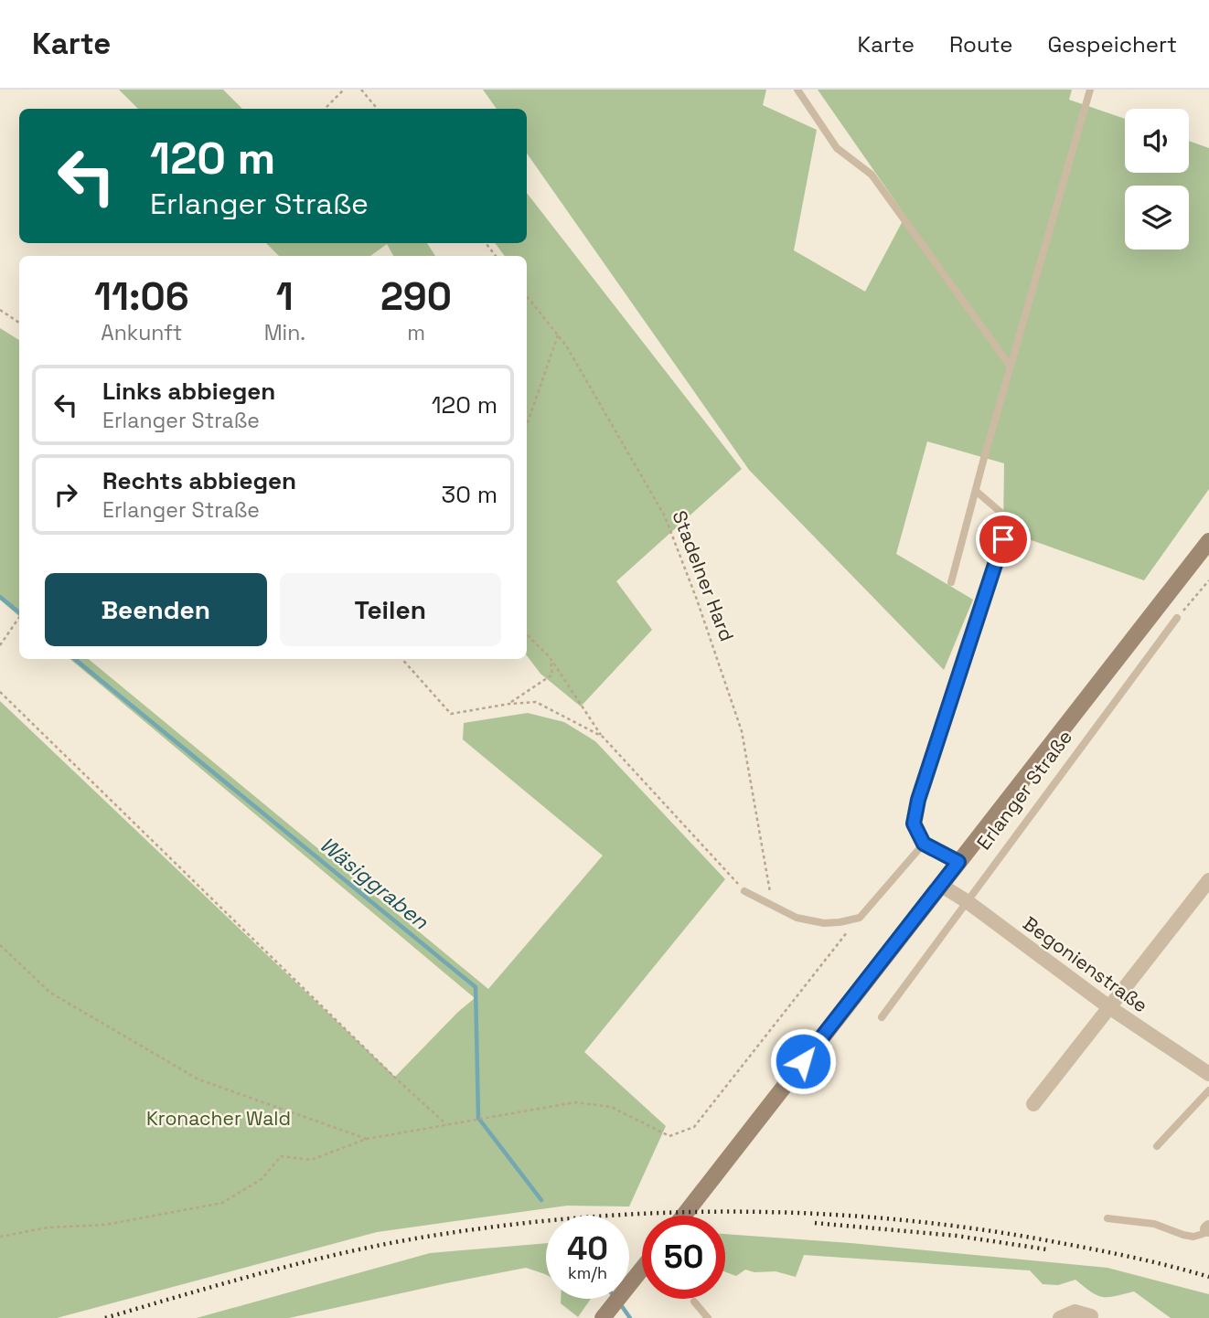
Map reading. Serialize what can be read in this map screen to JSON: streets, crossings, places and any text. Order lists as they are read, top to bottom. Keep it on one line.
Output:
{"streets":{"main road":["Erlanger Straße"],"street":["Begonienstraße"],"path":["Stadelner Hard"]},"crossings":[["Erlanger Straße","Begonienstraße"]],"water":["Wäsiggraben"],"parks":["Kronacher Wald"],"page":{"header":"Karte","nav":["Karte","Route","Gespeichert"],"turn":["120 m","Erlanger Straße"],"eta":["11:06","Ankunft","1","Min.","290","m"],"list":[{"name":"Links abbiegen","note":"Erlanger Straße","value":"120 m"},{"name":"Rechts abbiegen","note":"Erlanger Straße","value":"30 m"}],"buttons":["Beenden","Teilen"],"speed":"40 km/h","limit":"50"}}
